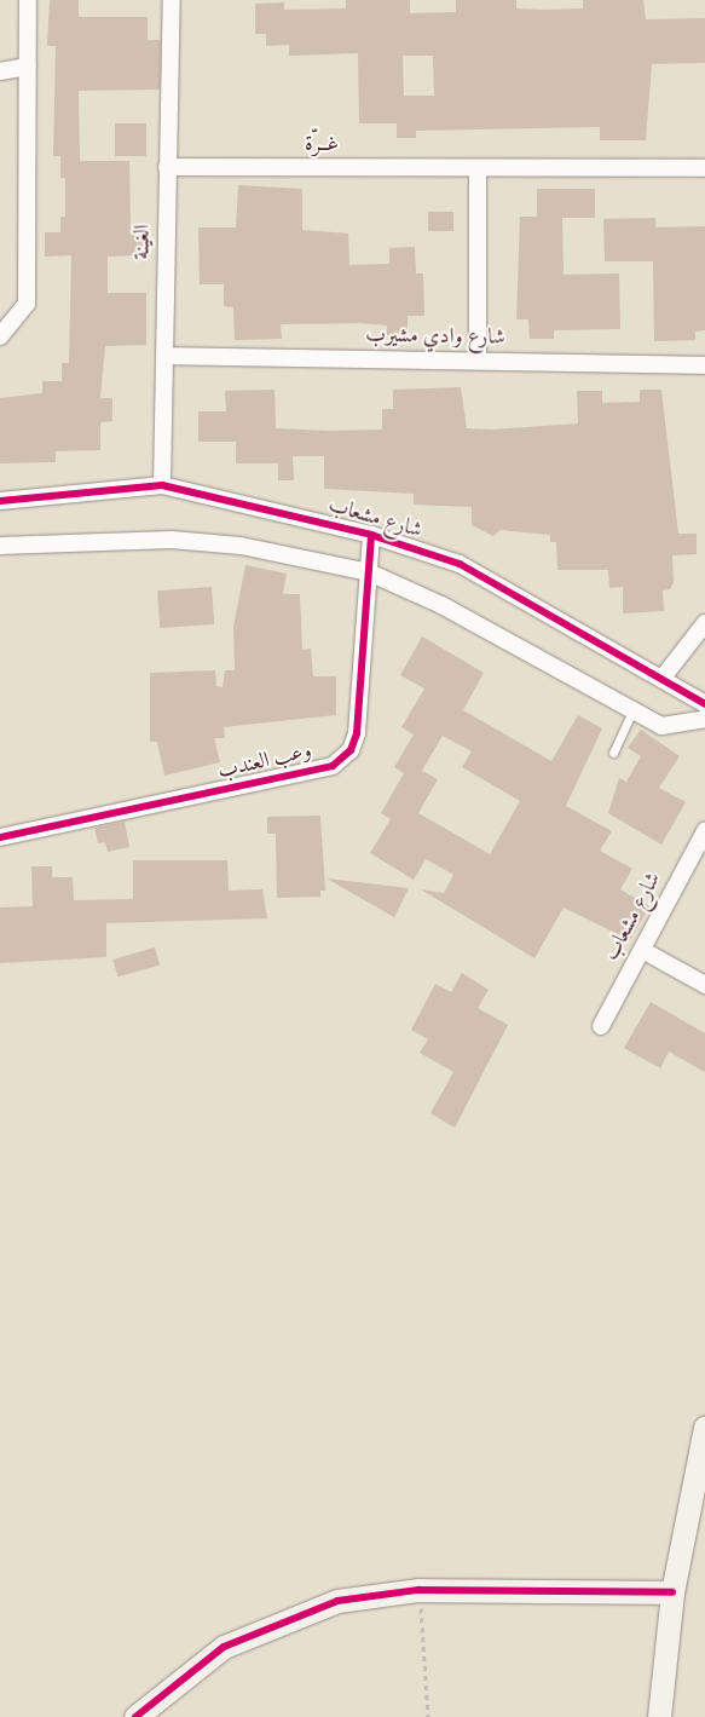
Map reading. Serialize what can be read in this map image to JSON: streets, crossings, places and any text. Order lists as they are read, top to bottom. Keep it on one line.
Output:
{"streets":{"street":["غــرّة","الغينة","شارع وادي مشيرب","شارع مشعاب","وعب العندب"]},"crossings":[["غــرّة","الغينة"],["الغينة","شارع وادي مشيرب"],["الغينة","شارع مشعاب"],["شارع مشعاب","وعب العندب"]]}
